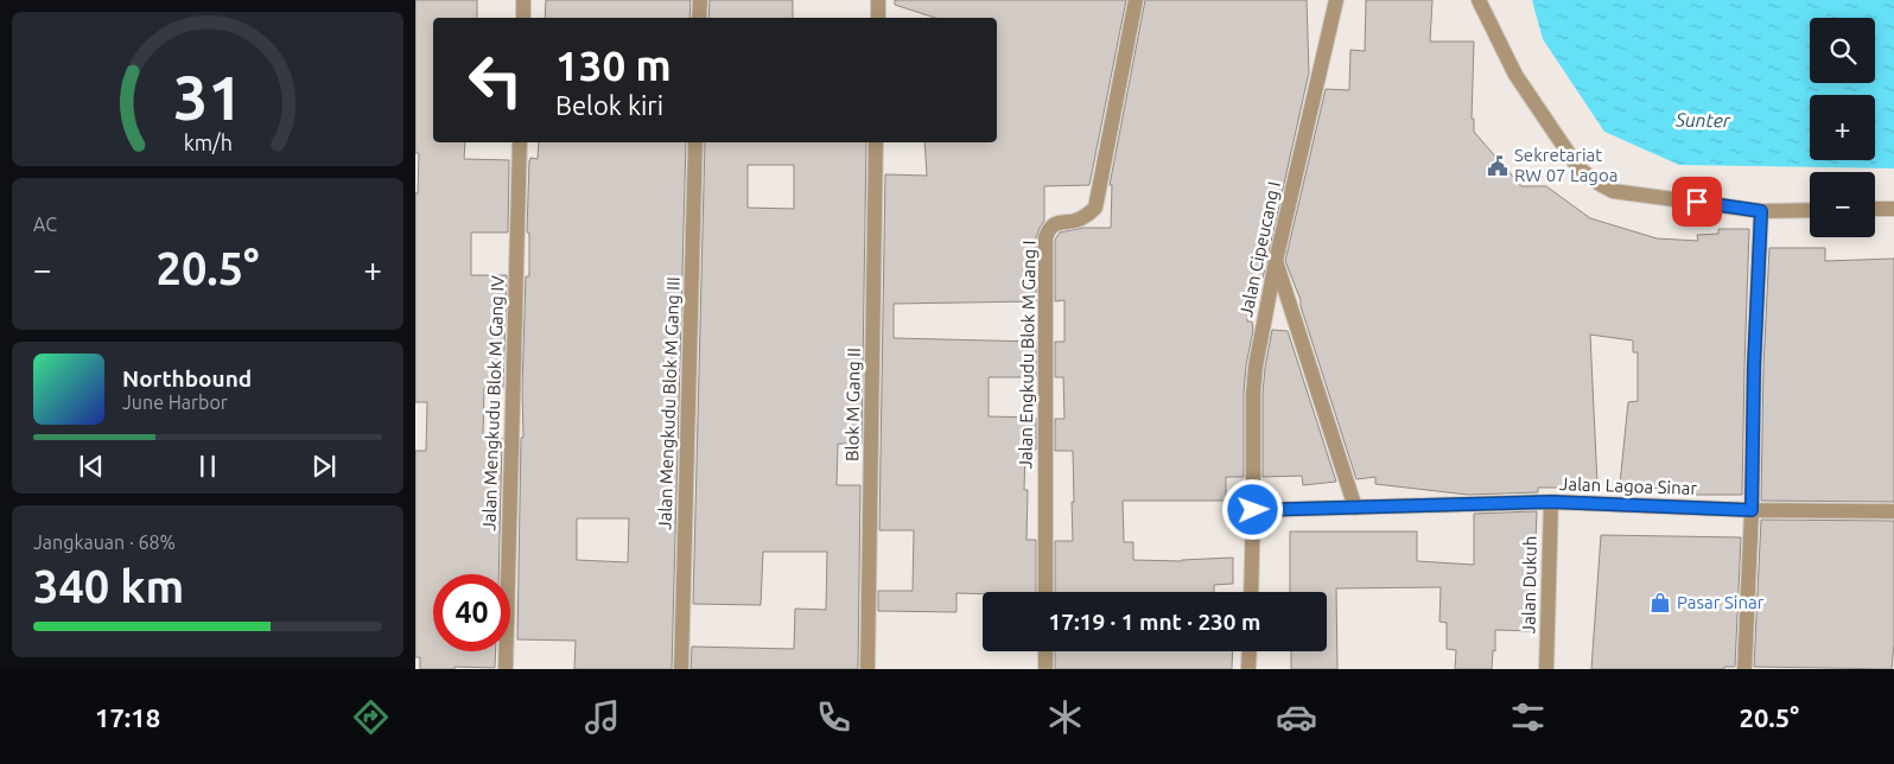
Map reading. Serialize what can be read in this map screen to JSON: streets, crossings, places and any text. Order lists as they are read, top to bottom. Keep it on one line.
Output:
{"streets":{"street":["Jalan Cipeucang I","Jalan Engkudu Blok M Gang I","Jalan Mengkudu Blok M Gang IV","Jalan Mengkudu Blok M Gang III","Blok M Gang II","Jalan Lagoa Sinar","Jalan Dukuh"]},"crossings":[["Jalan Cipeucang I","Jalan Lagoa Sinar"],["Jalan Lagoa Sinar","Jalan Dukuh"]],"water":["Sunter"],"places":{"public building":["Sekretariat RW 07 Lagoa"],"shop":["Pasar Sinar"]},"page":{"map_buttons":["+","−"],"turn":["130 m","Belok kiri"],"tile":["AC",["Jangkauan · 68%","340 km"]],"heat":["−","20.5°","+"],"song":["Northbound","June Harbor"],"limit":"40","trip":"17:19 · 1 mnt · 230 m","tabs":["17:18","20.5°"],"gauge":["31","km/h"]}}
